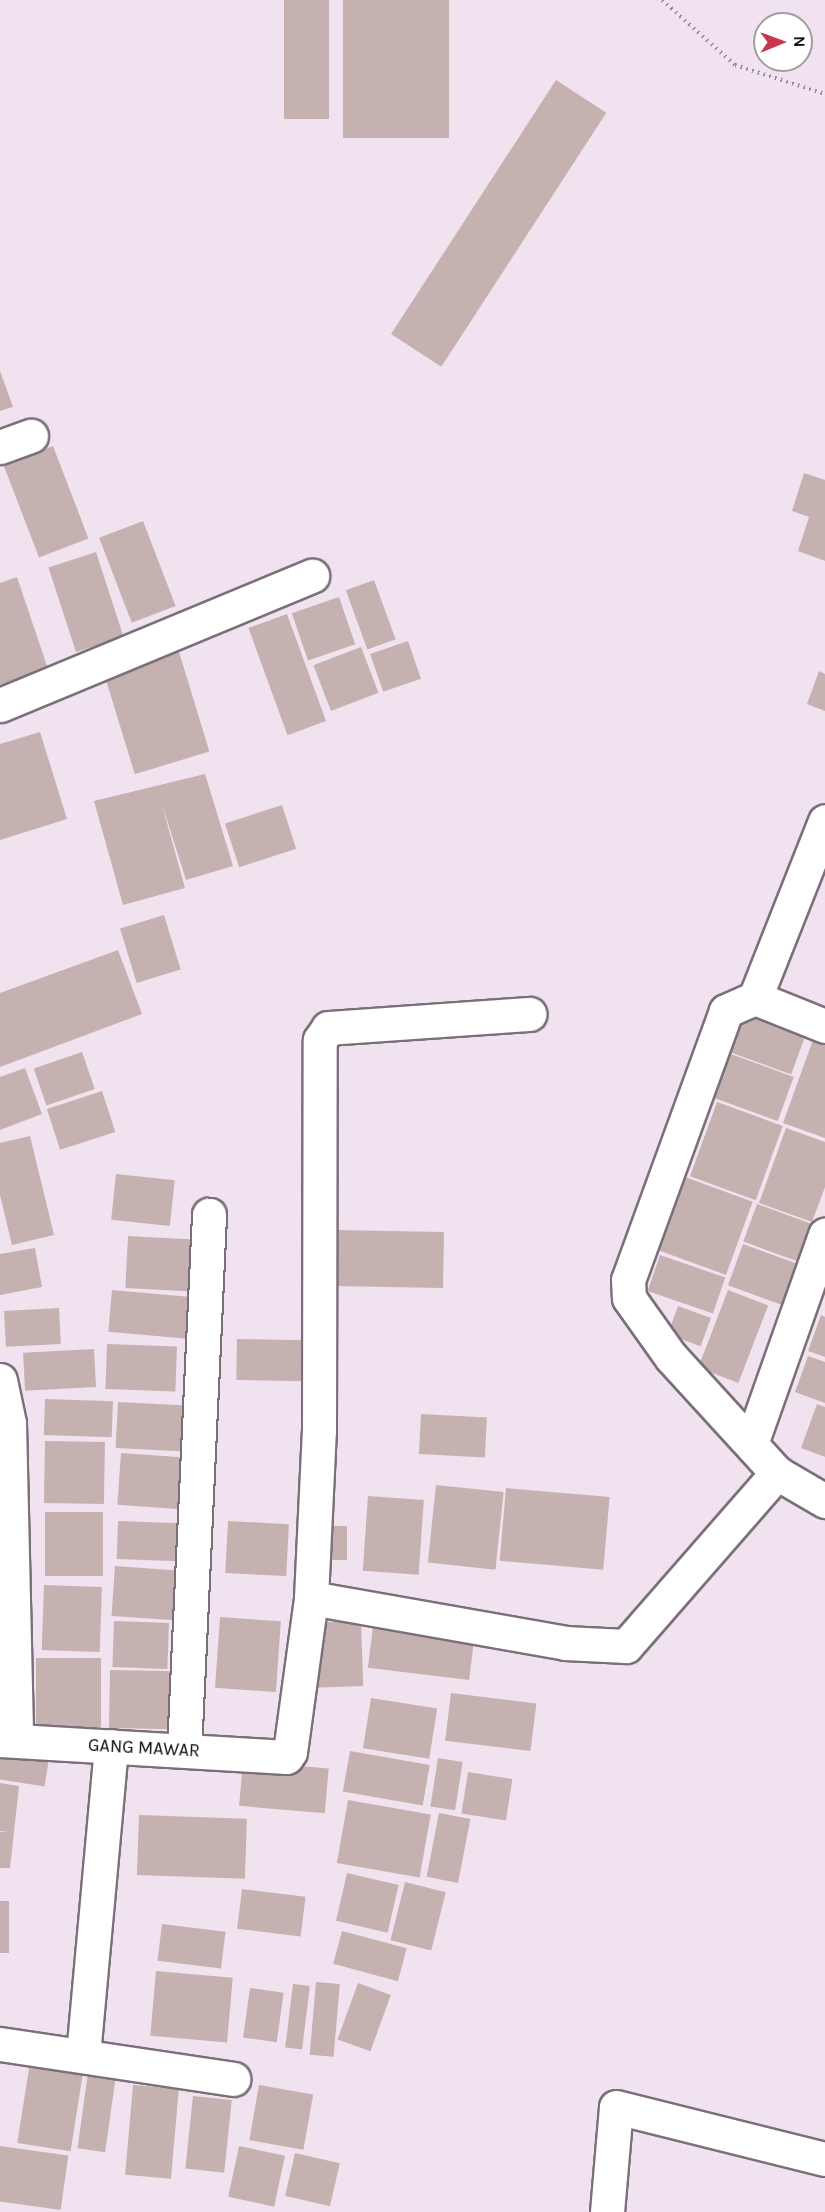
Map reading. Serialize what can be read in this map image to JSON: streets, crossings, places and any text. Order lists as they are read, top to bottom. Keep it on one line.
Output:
{"streets":{"street":["GANG MAWAR"]},"north":"right"}
